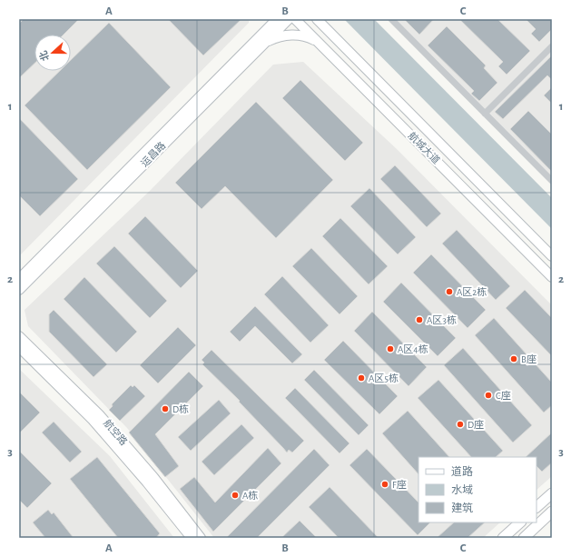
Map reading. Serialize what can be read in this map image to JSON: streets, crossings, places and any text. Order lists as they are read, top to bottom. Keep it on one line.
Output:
{"streets":{"street":["航城大道","运昌路","航空路"]},"places":["A区2栋","A区3栋","A区4栋","B座","A区5栋","C座","D栋","D座","F座","A栋"],"legend":["道路","水域","建筑"],"north":"left","grid":{"columns":["A","B","C"],"rows":["1","2","3"]}}
